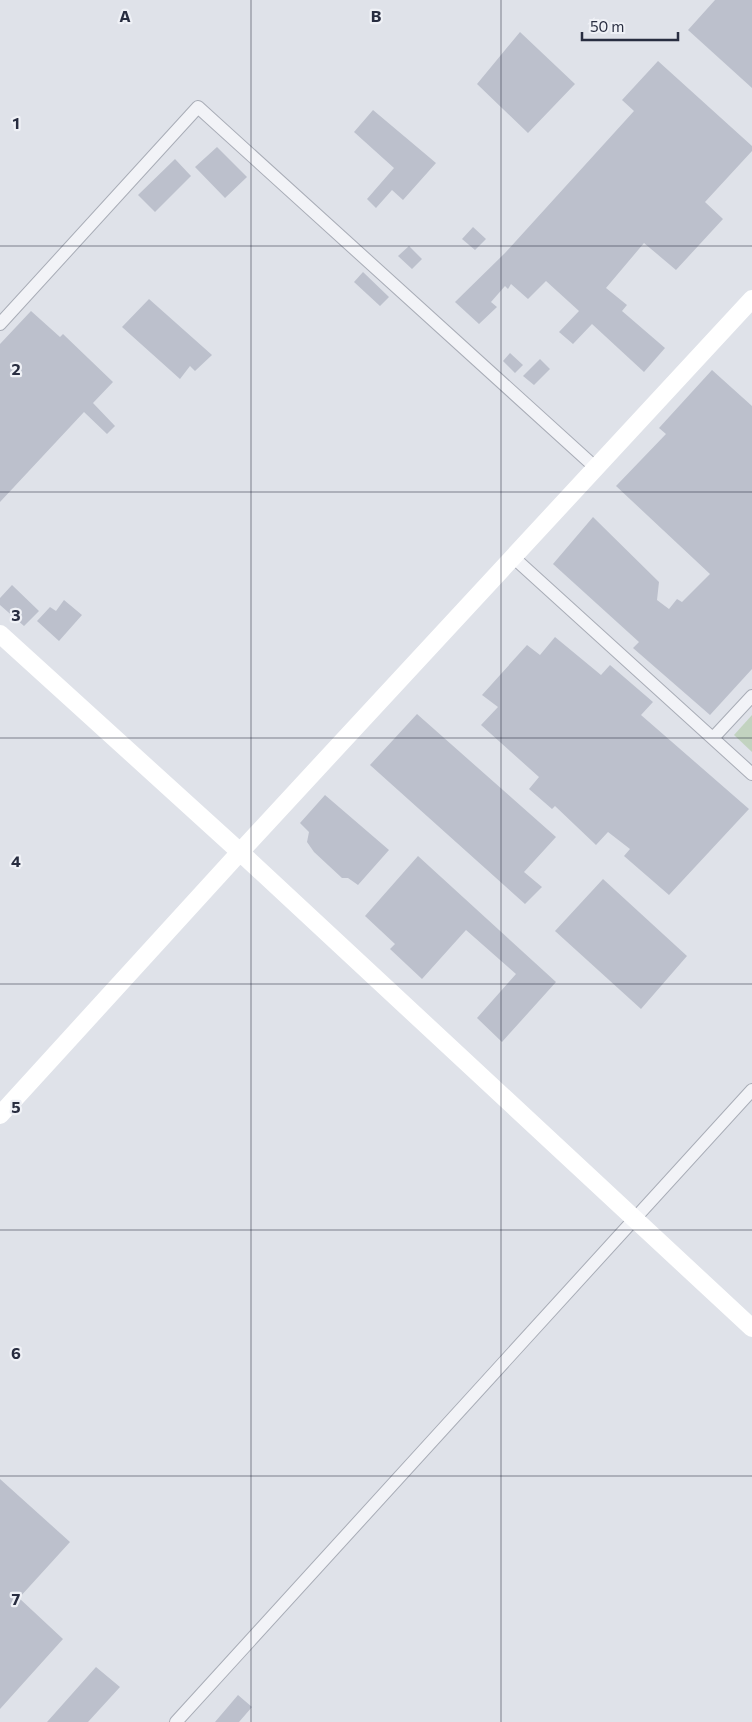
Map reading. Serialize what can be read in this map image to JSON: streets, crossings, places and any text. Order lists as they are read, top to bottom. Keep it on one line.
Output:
{"scale_bar":"50 m","grid":{"columns":["A","B"],"rows":["1","2","3","4","5","6","7"]}}
